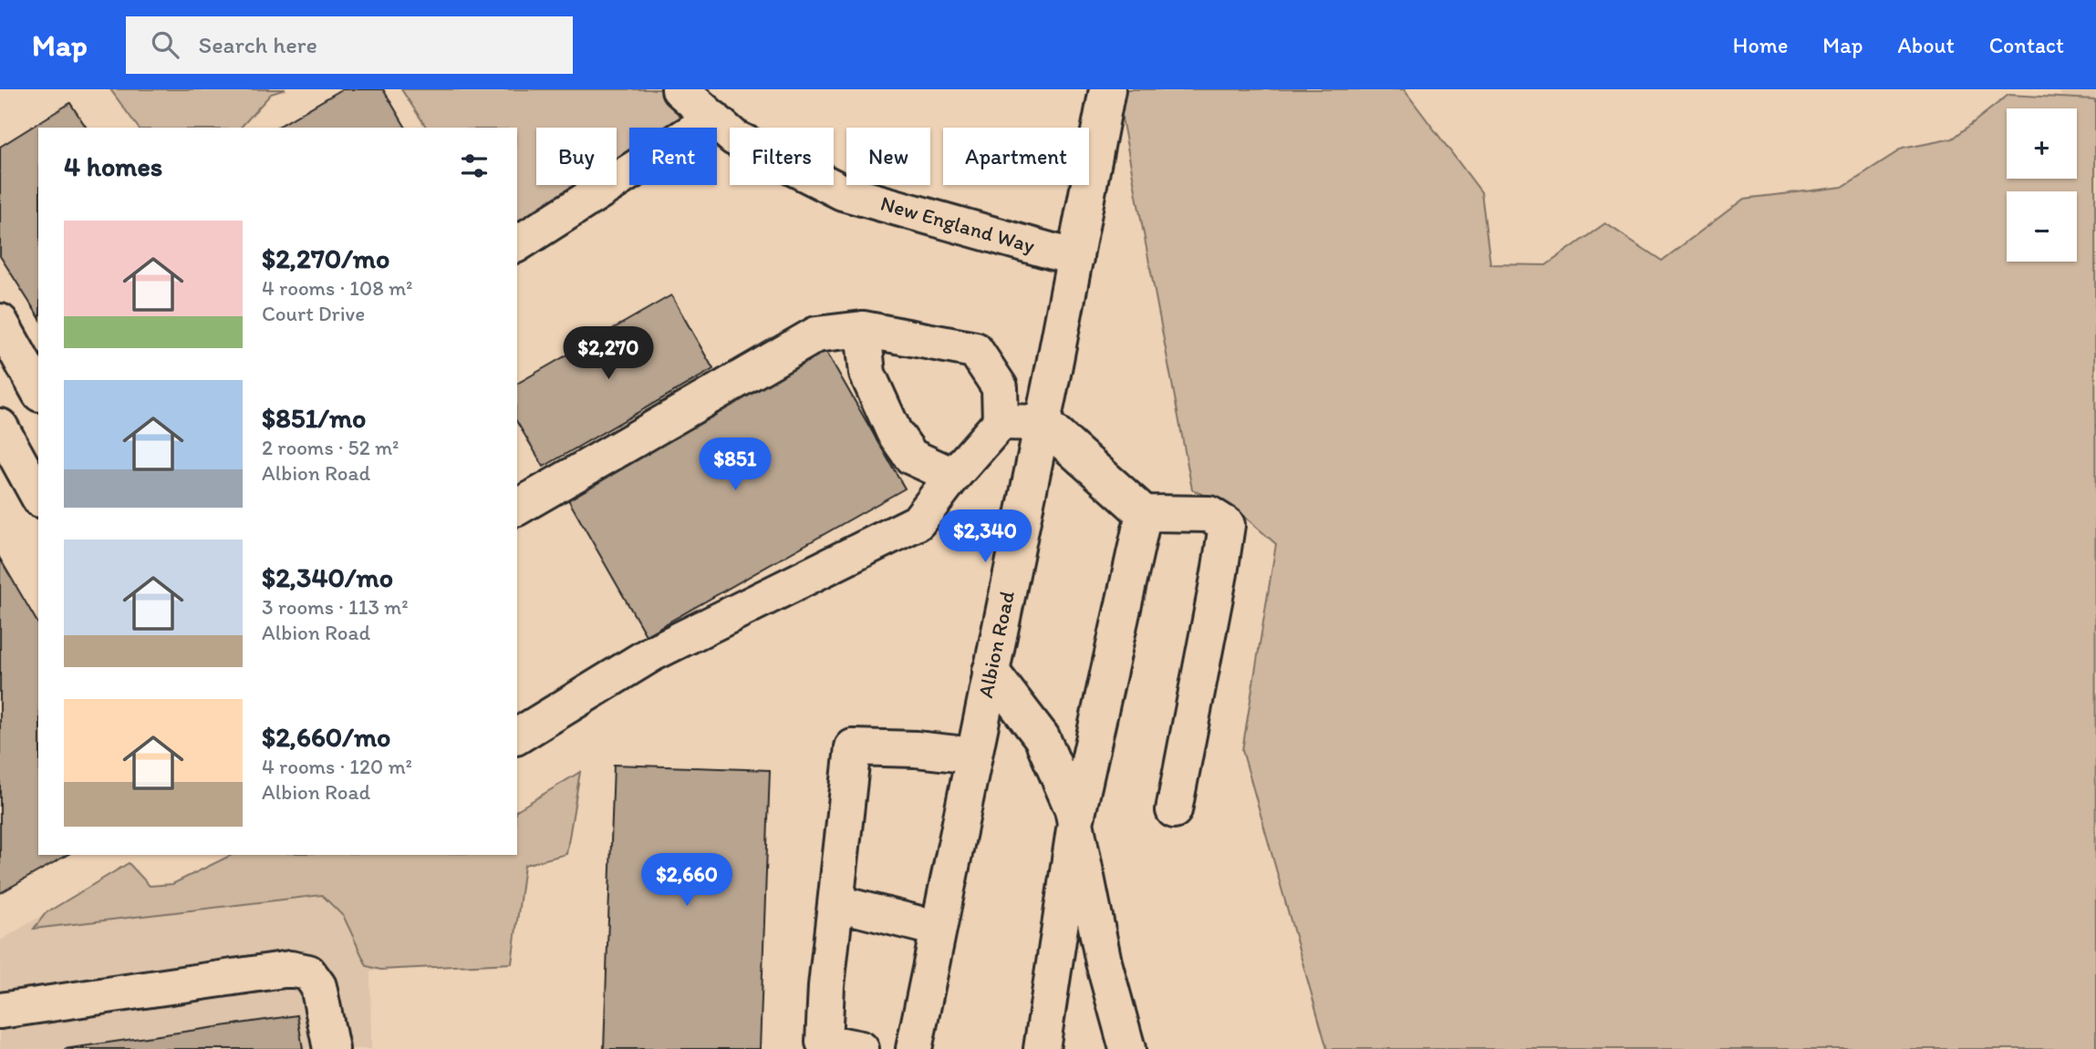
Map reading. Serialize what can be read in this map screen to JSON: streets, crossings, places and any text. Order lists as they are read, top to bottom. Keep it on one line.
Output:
{"streets":{"main road":["New England Way","Albion Road"]},"crossings":[["New England Way","Albion Road"]],"page":{"header":"Map","search":"Search here","nav":["Home","Map","About","Contact"],"map_buttons":["+","−"],"chip":["Buy","Rent","Filters","New","Apartment"],"heading":"4 homes","list":[{"name":"$2,270/mo","note":"4 rooms · 108 m² · Court Drive"},{"name":"$851/mo","note":"2 rooms · 52 m² · Albion Road"},{"name":"$2,340/mo","note":"3 rooms · 113 m² · Albion Road"},{"name":"$2,660/mo","note":"4 rooms · 120 m² · Albion Road"}],"price":["$2,270","$851","$2,340","$2,660"]}}
